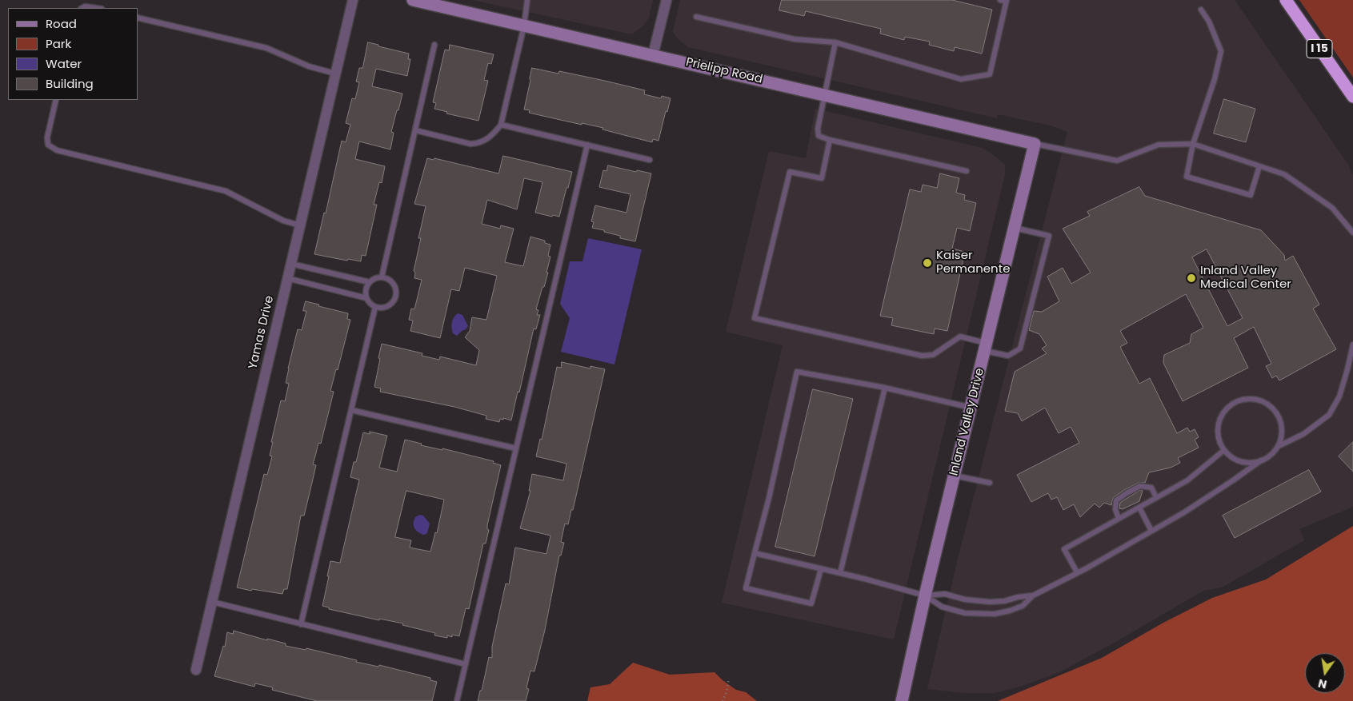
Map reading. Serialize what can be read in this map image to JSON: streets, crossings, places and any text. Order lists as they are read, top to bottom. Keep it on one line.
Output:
{"streets":{"highway":["I 15"],"street":["Prielipp Road","Yamas Drive","Inland Valley Drive"]},"crossings":[["Prielipp Road","Inland Valley Drive"]],"places":["Kaiser Permanente","Inland Valley Medical Center"],"legend":["Road","Park","Water","Building"],"north":"bottom"}
